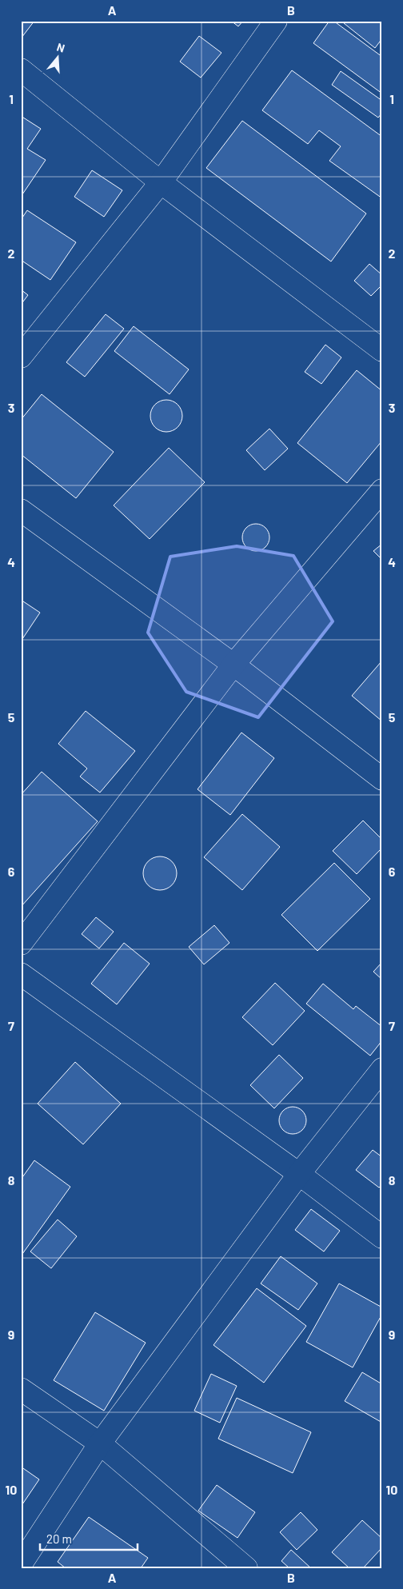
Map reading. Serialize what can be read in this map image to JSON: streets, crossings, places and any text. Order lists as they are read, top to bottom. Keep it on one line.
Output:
{"scale_bar":"20 m","north":"top","grid":{"columns":["A","B"],"rows":["1","2","3","4","5","6","7","8","9","10"]}}
